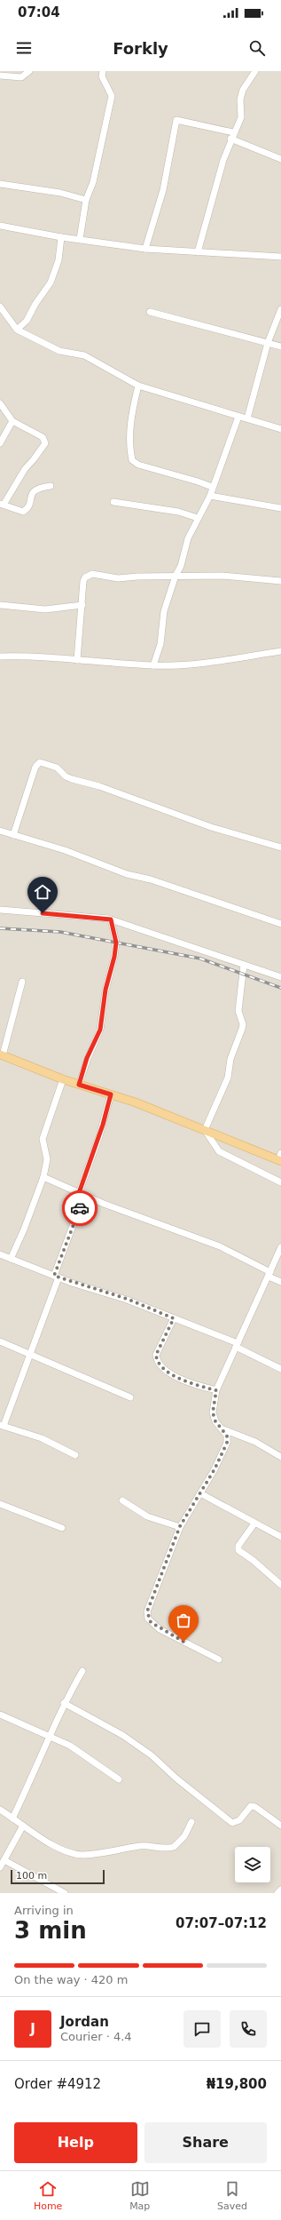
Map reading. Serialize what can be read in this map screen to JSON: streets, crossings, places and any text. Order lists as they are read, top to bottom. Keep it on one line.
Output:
{"scale_bar":"100 m","page":{"status":"07:04","header":"Forkly","scale":"100 m","heading":["3 min","Arriving in","07:07–07:12"],"panel":["Jordan","Courier · 4.4","Order #4912","₦19,800"],"bar":"On the way · 420 m","round":"J","buttons":["Help","Share"],"tabs":["Home","Map","Saved"]}}
